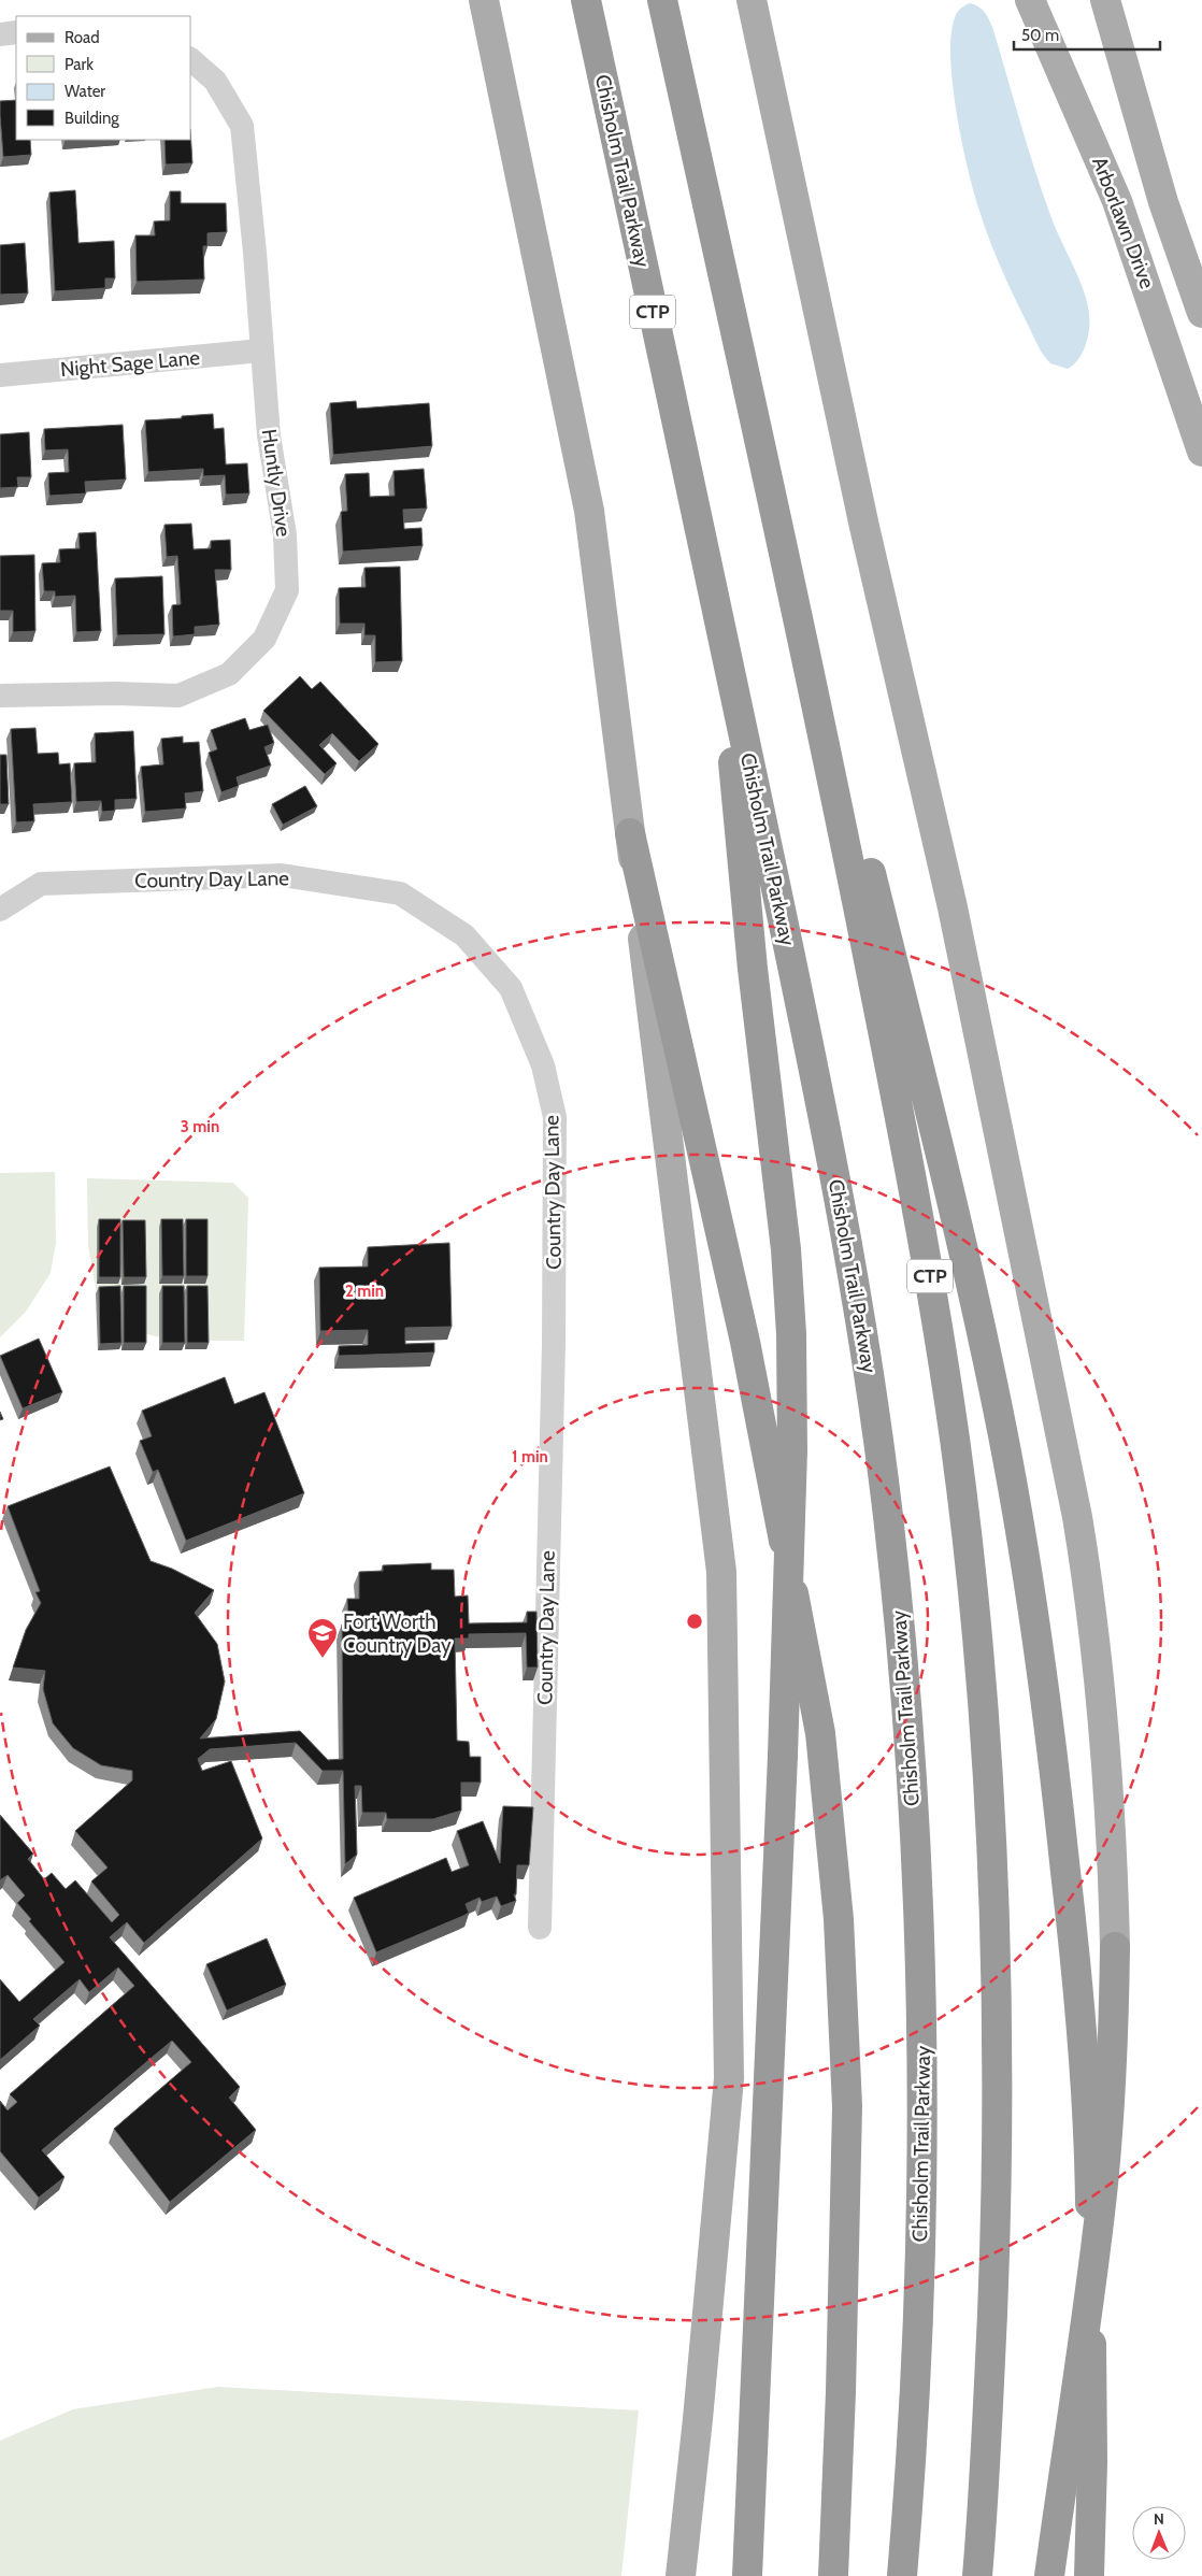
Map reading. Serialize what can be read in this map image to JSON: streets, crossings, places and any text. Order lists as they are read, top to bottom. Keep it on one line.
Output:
{"streets":{"highway":["Chisholm Trail Parkway","CTP"],"main road":["Arborlawn Drive"],"street":["Night Sage Lane","Huntly Drive","Country Day Lane"]},"crossings":[["Night Sage Lane","Huntly Drive"]],"places":{"school or university":["Fort Worth Country Day"]},"legend":["Road","Park","Water","Building"],"scale_bar":"50 m","north":"top","rings":["3 min","2 min","1 min"]}
